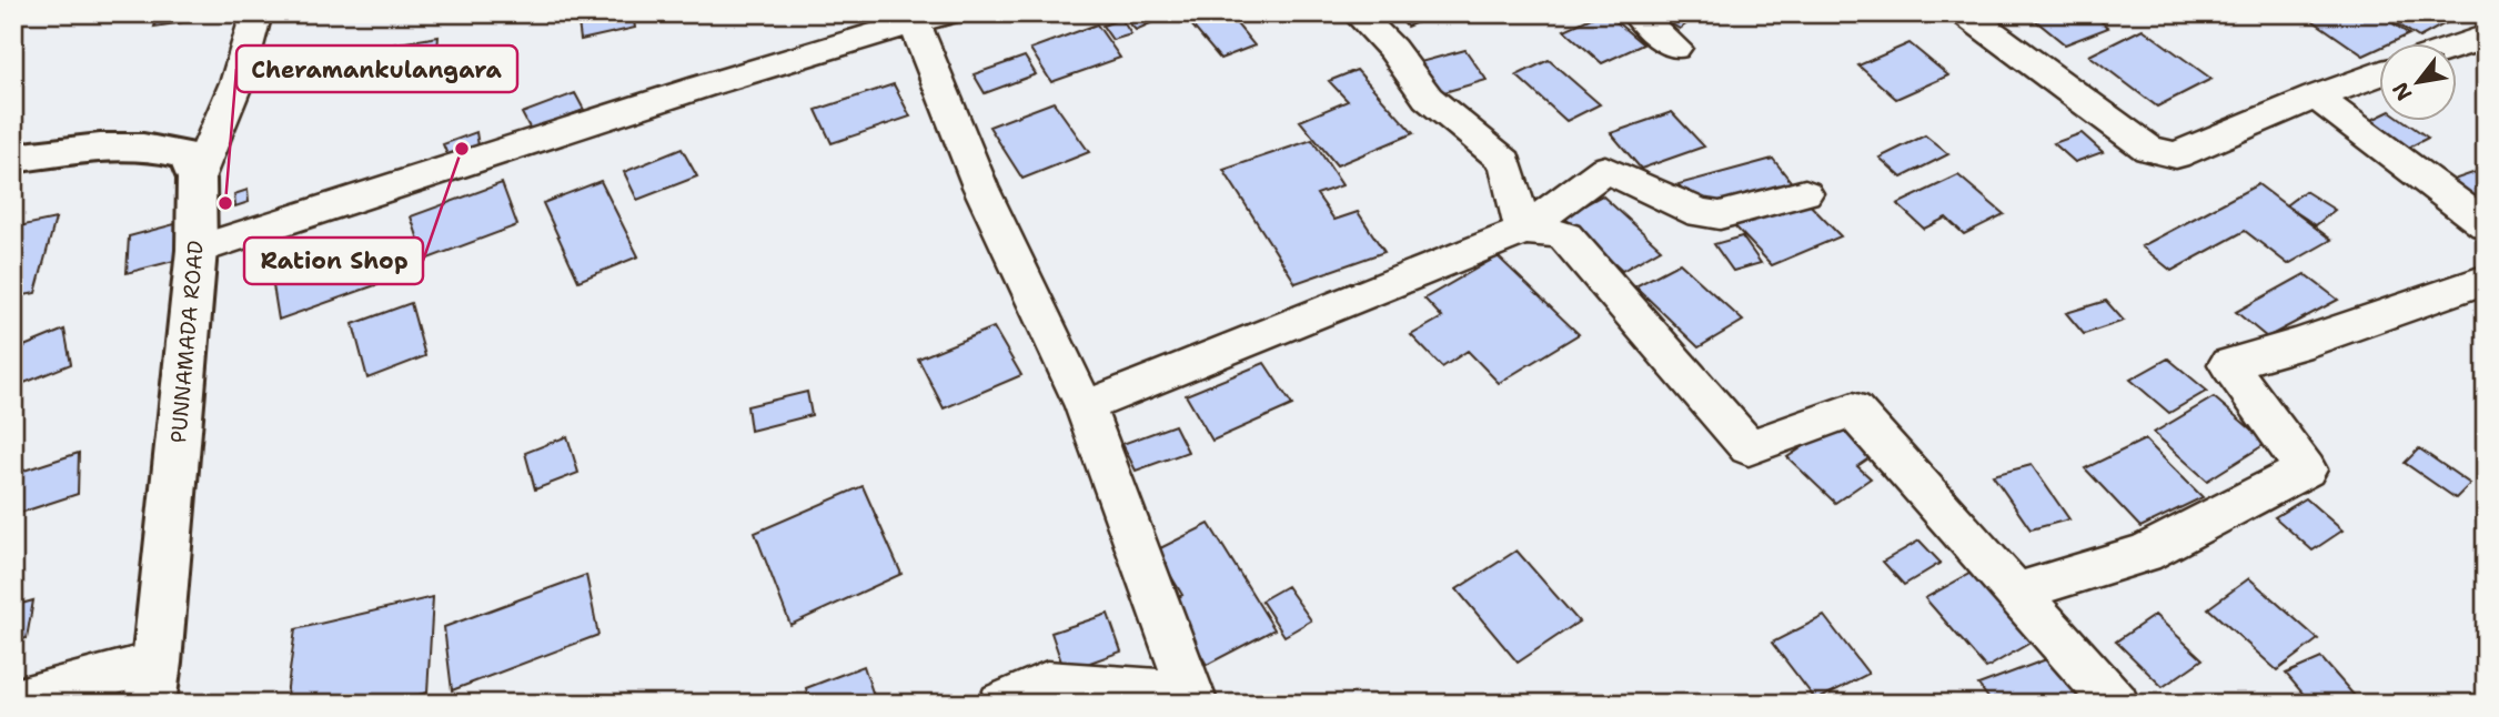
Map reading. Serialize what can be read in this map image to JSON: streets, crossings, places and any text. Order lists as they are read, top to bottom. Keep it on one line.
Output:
{"streets":{"main road":["PUNNAMADA ROAD"]},"places":["Ration Shop","Cheramankulangara"],"north":"bottom left"}
